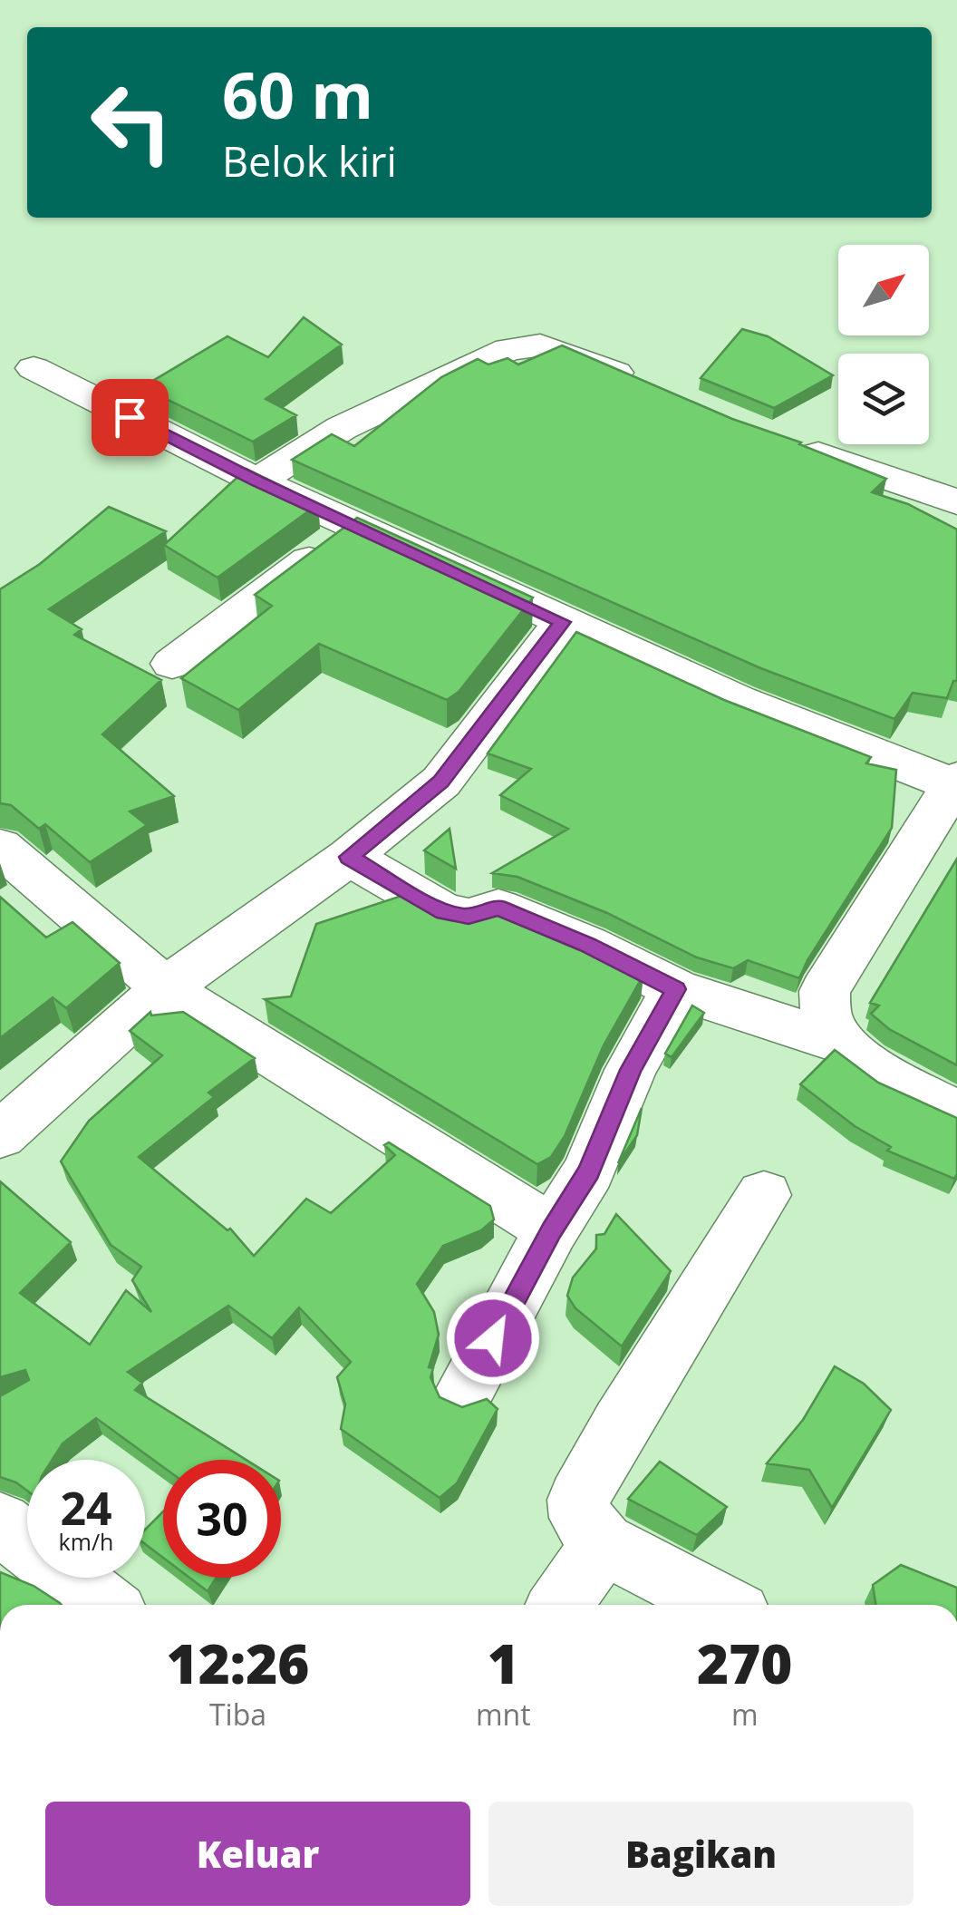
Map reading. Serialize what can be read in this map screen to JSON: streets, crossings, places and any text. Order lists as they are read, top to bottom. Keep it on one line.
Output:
{"north":"top right","page":{"turn":["60 m","Belok kiri"],"speed":"24 km/h","limit":"30","eta":["12:26","Tiba","1","mnt","270","m"],"buttons":["Keluar","Bagikan"]}}
